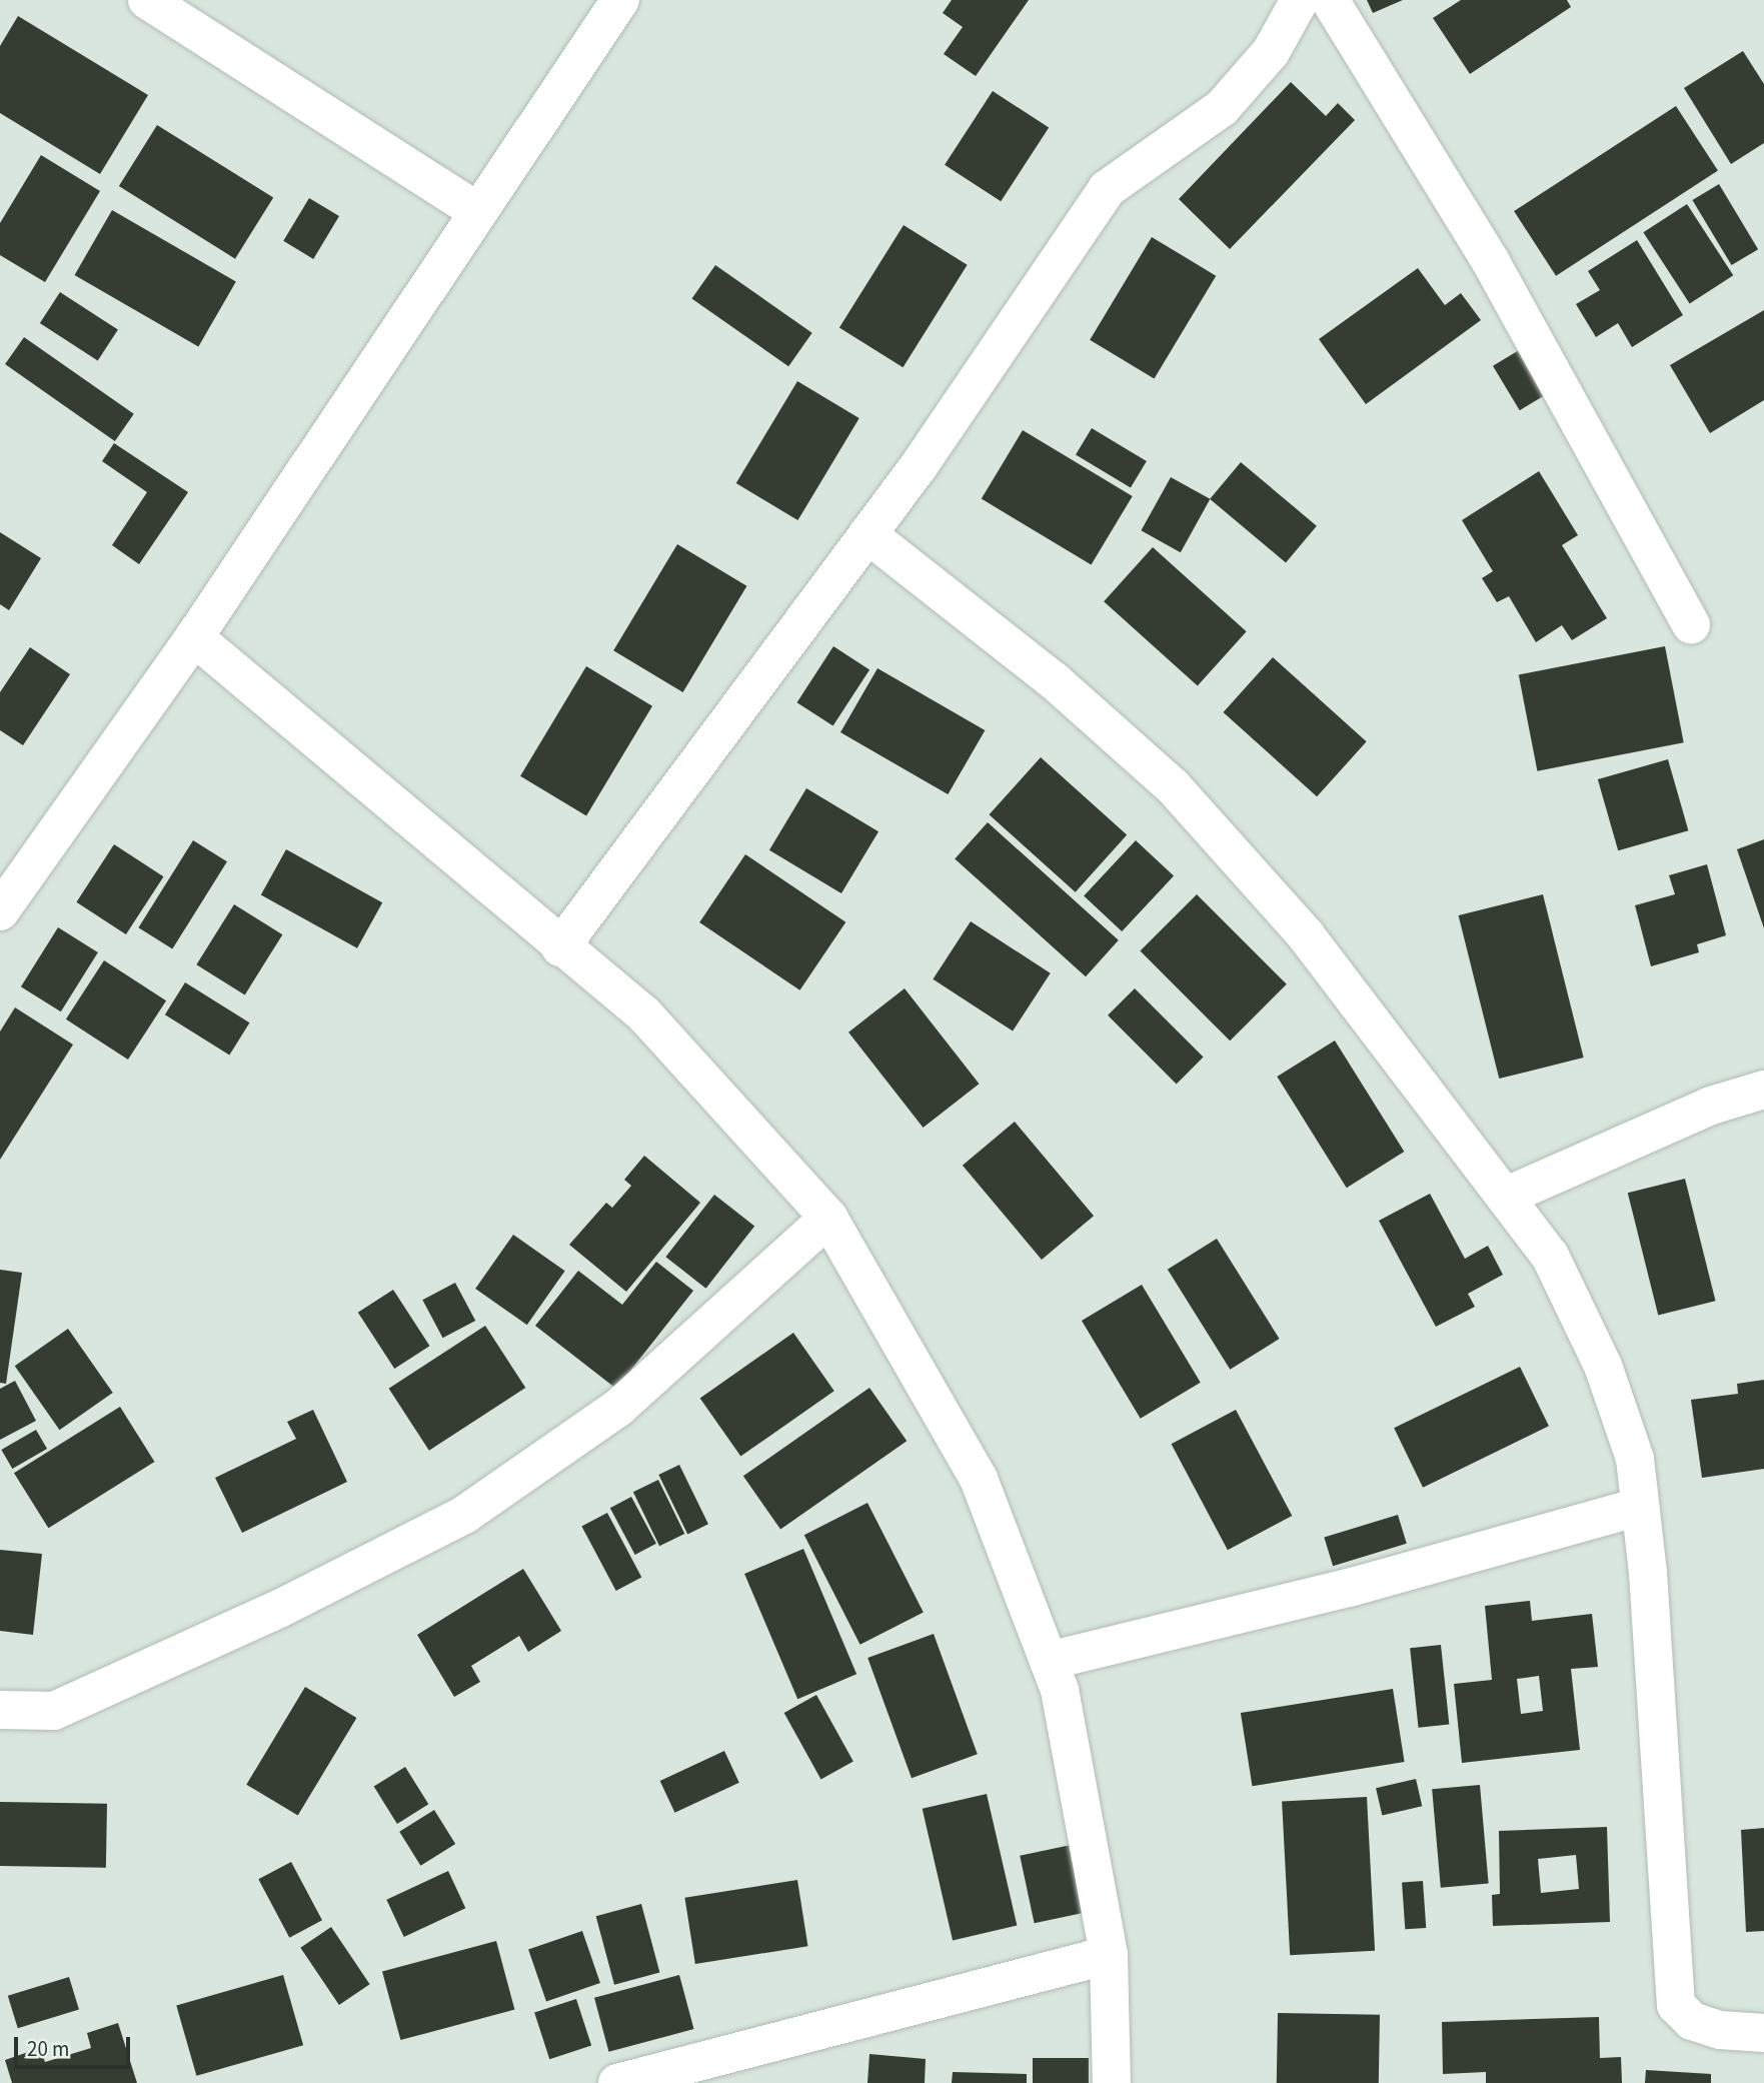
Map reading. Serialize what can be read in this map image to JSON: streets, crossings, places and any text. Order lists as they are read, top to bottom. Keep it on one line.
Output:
{"scale_bar":"20 m"}
